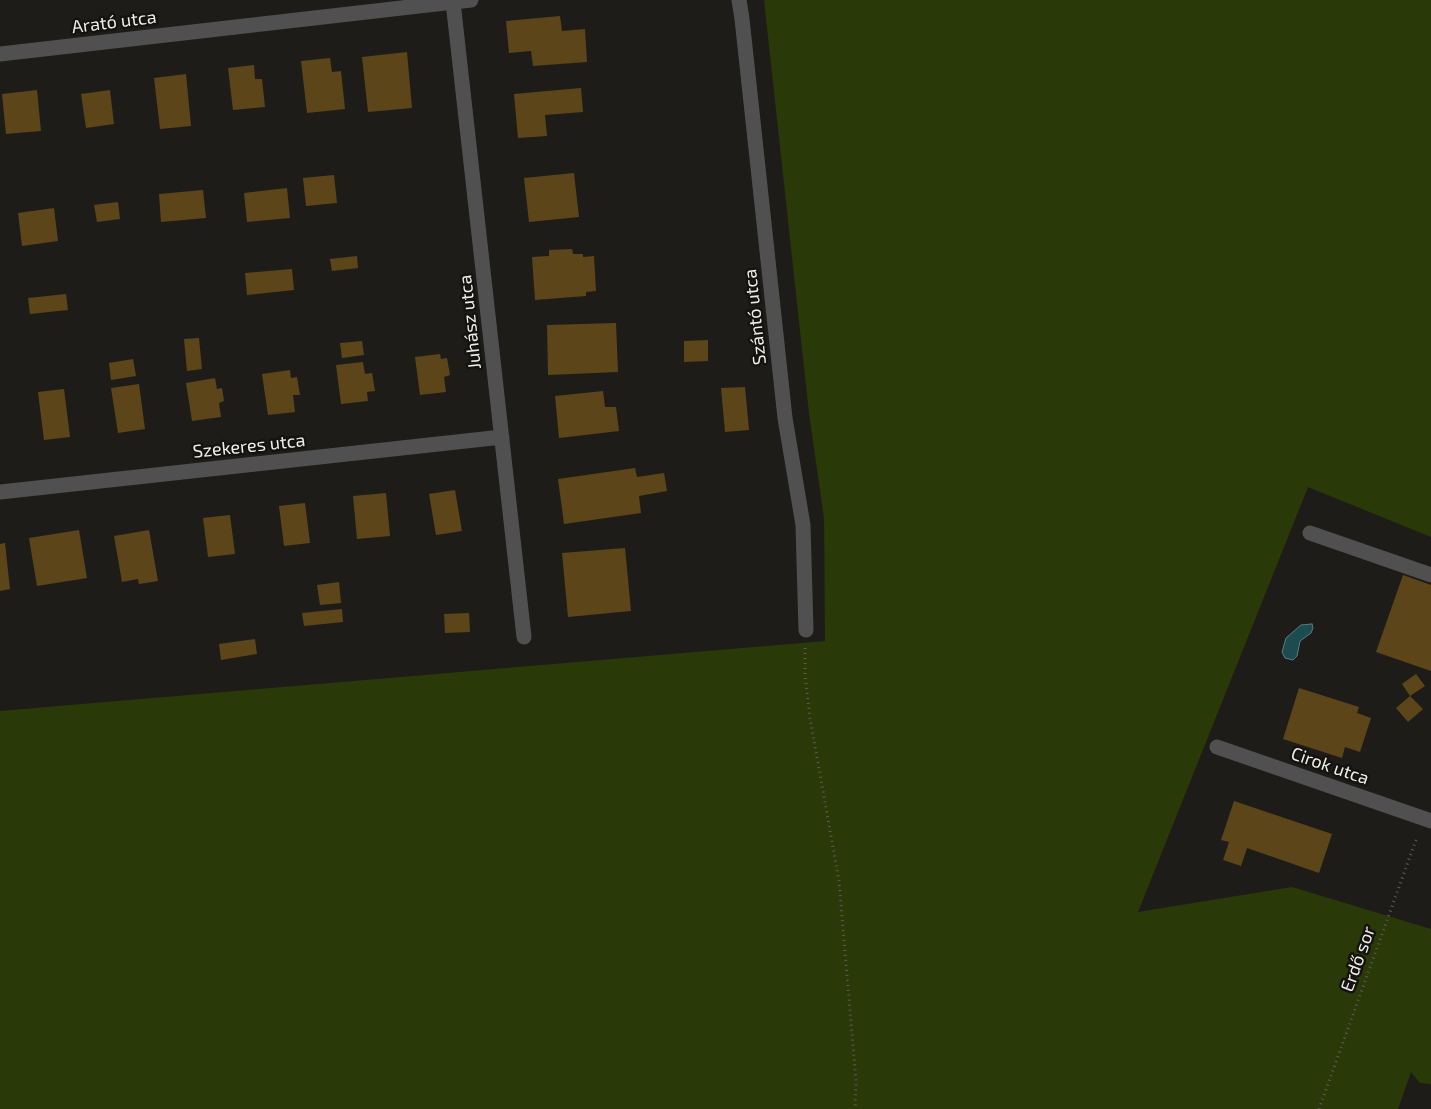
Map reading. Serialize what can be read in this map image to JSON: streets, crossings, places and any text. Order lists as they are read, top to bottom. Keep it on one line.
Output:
{"streets":{"street":["Arató utca","Szántó utca","Juhász utca","Szekeres utca","Cirok utca"],"path":["Erdő sor"]},"crossings":[["Arató utca","Juhász utca"],["Juhász utca","Szekeres utca"],["Cirok utca","Erdő sor"]]}
